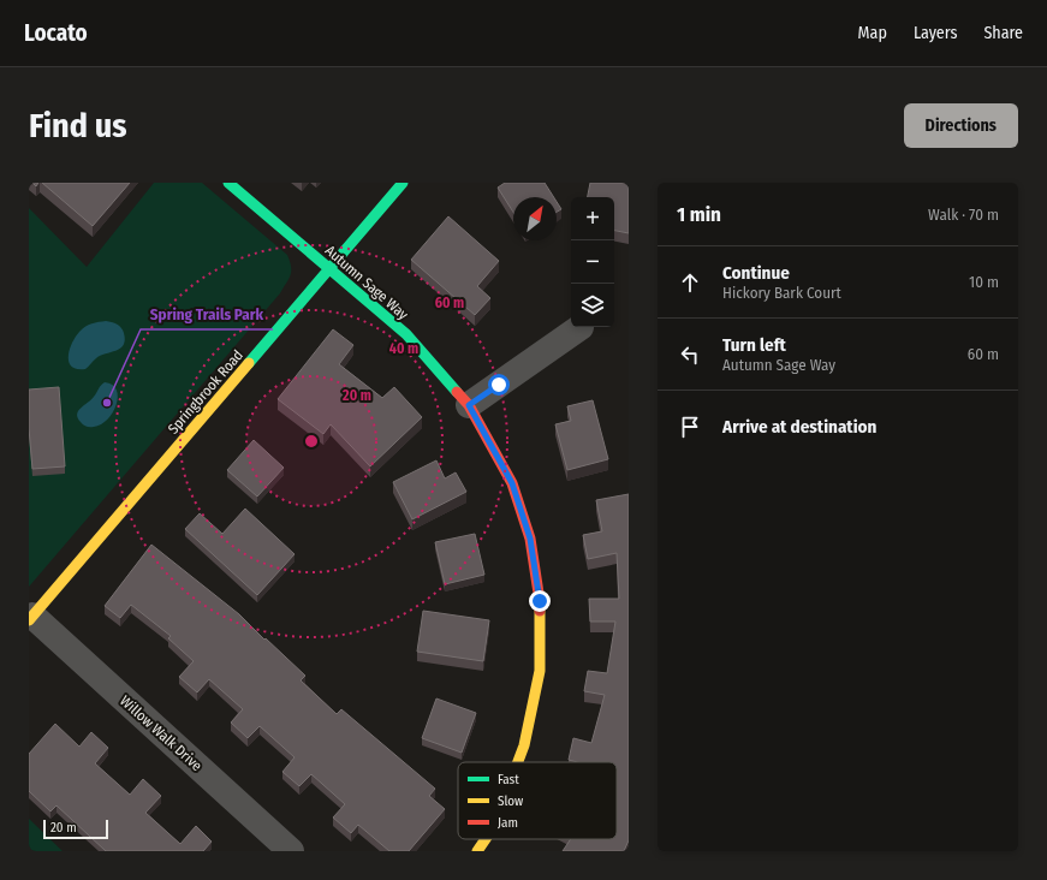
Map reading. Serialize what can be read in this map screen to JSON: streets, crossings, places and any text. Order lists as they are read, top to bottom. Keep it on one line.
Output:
{"streets":{"street":["Autumn Sage Way","Springbrook Road","Willow Walk Drive"]},"crossings":[["Autumn Sage Way","Springbrook Road"],["Springbrook Road","Willow Walk Drive"]],"places":["Spring Trails Park"],"legend":["Fast","Slow","Jam"],"scale_bar":"20 m","north":"top right","page":{"header":"Locato","nav":["Map","Layers","Share"],"buttons":"Directions","title":"Find us","heading":["1 min","Walk · 70 m"],"map_buttons":["+","−"],"list":[["Continue","Hickory Bark Court","10 m"],["Turn left","Autumn Sage Way","60 m"],"Arrive at destination"],"scale":"20 m"},"rings":["60 m","40 m","20 m"]}
